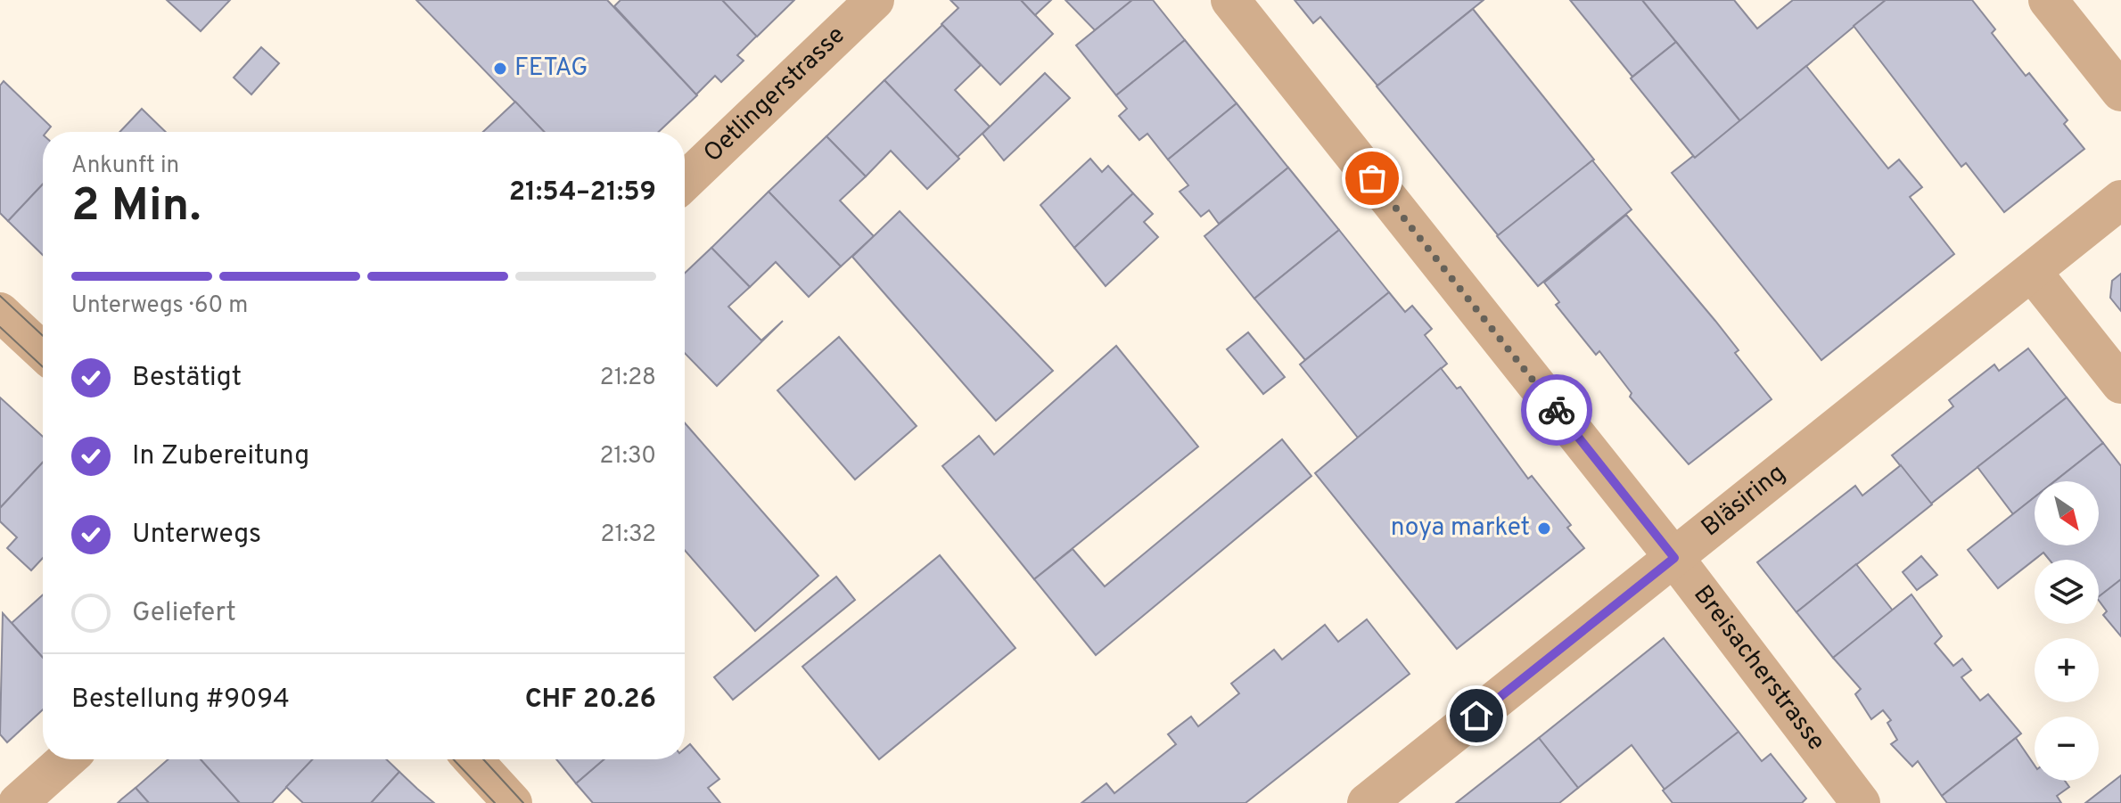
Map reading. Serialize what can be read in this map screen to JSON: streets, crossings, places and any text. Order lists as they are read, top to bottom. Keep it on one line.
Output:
{"streets":{"street":["Oetlingerstrasse","Bläsiring","Breisacherstrasse"]},"crossings":[["Bläsiring","Breisacherstrasse"]],"places":["FETAG","noya market"],"north":"bottom right","page":{"heading":["2 Min.","Ankunft in","21:54–21:59"],"panel":["Bestellung #9094","CHF 20.26"],"bar":"Unterwegs · 60 m","list":[["Bestätigt","21:28"],["In Zubereitung","21:30"],["Unterwegs","21:32"],"Geliefert"],"map_buttons":["+","−"]}}
